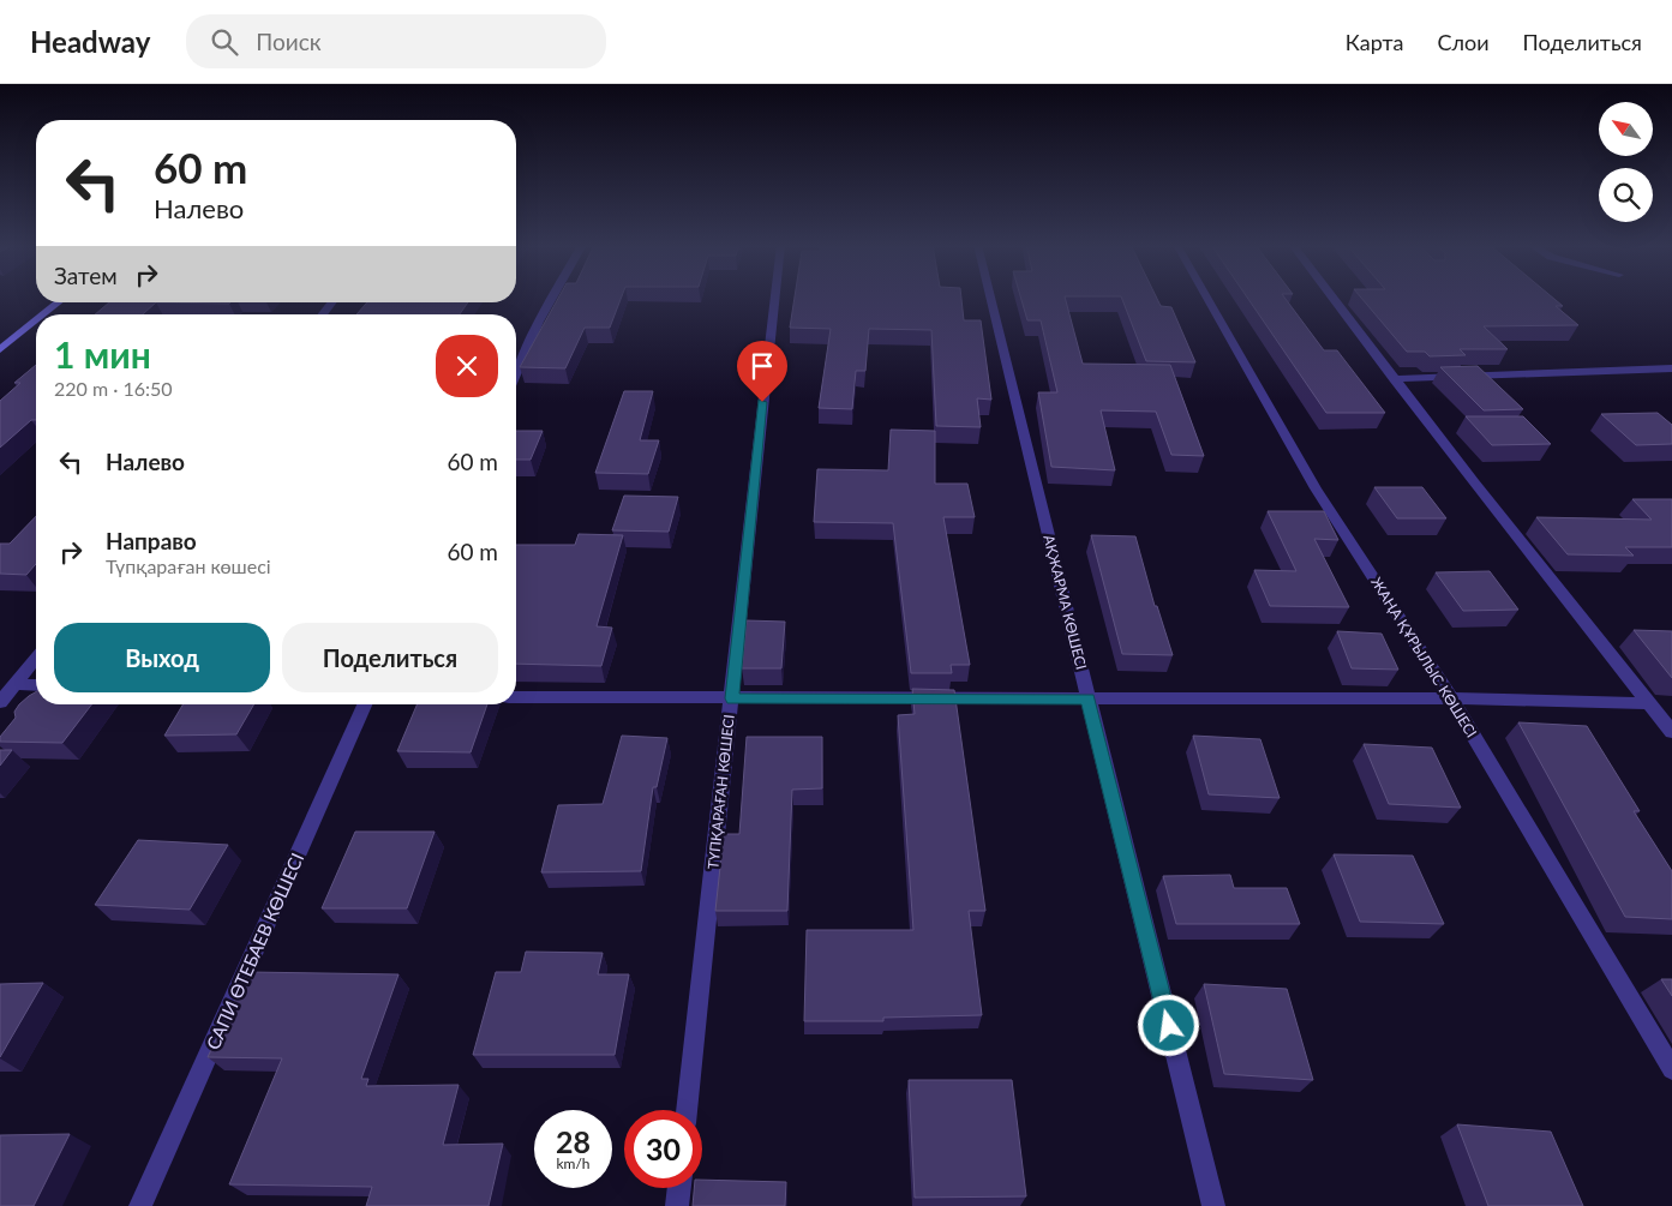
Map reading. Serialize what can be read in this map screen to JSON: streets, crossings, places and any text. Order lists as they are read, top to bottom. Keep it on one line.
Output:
{"streets":{"street":["АҚЖАРМА КӨШЕСІ","ЖАҢА ҚҰРЫЛЫС КӨШЕСІ","ТҮПҚАРАҒАН КӨШЕСІ","САПИ ӨТЕБАЕВ КӨШЕСІ"]},"north":"top left","page":{"header":"Headway","search":"Поиск","nav":["Карта","Слои","Поделиться"],"turn":["60 m","Налево"],"then":"Затем","heading":["1 мин","220 m · 16:50"],"list":[{"name":"Налево","value":"60 m"},{"name":"Направо","note":"Түпқараған көшесі","value":"60 m"}],"buttons":["Выход","Поделиться"],"speed":"28 km/h","limit":"30"}}
